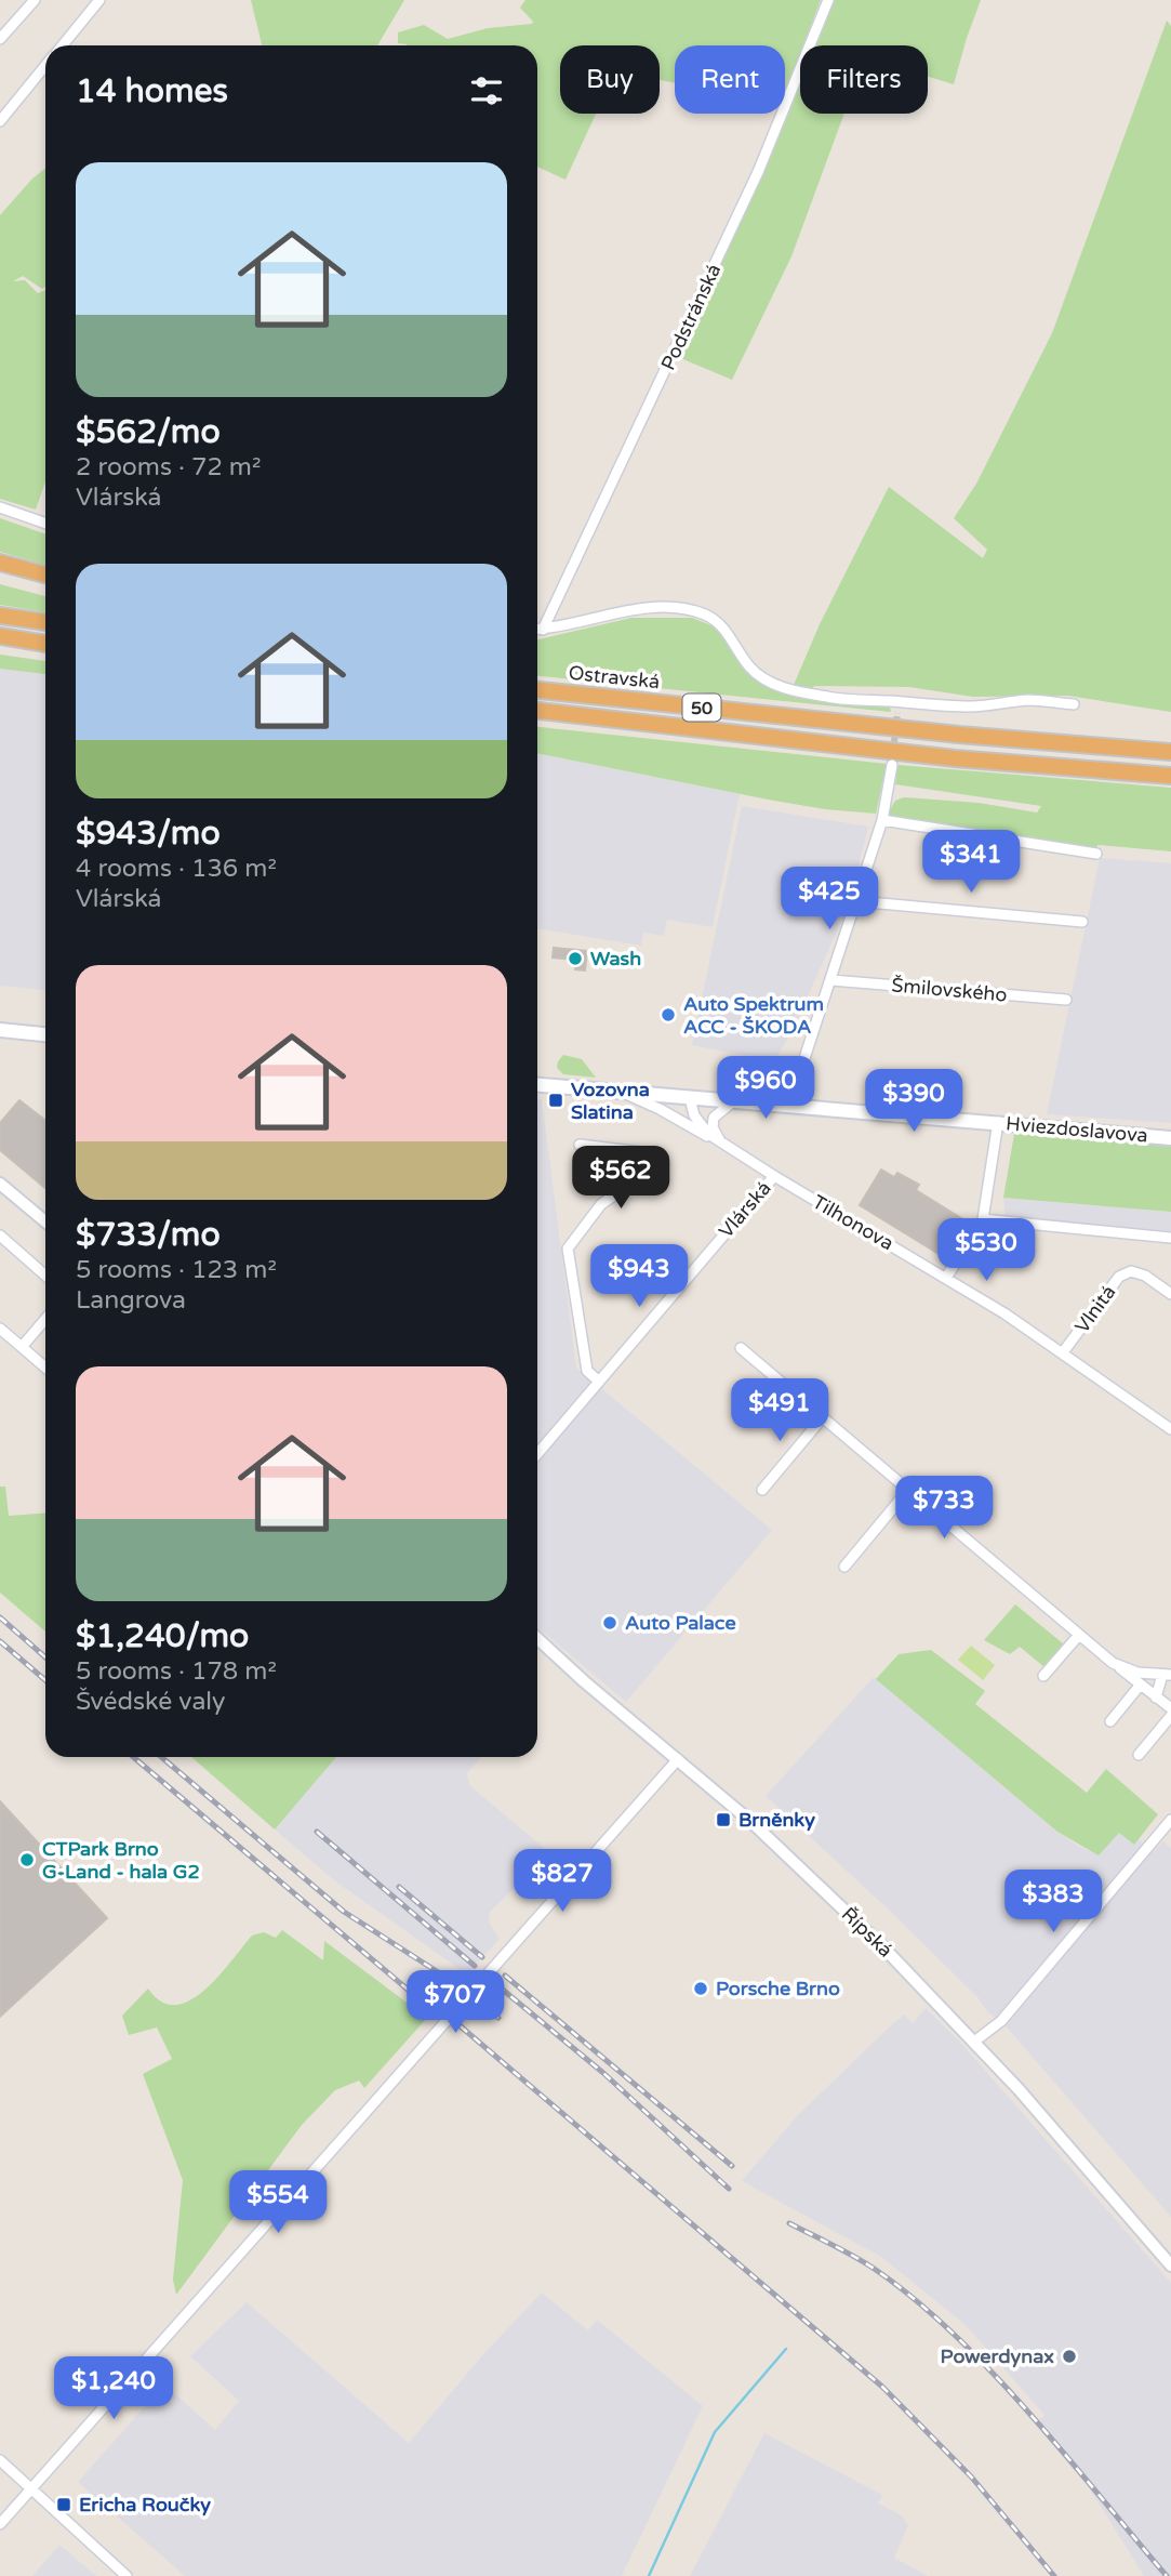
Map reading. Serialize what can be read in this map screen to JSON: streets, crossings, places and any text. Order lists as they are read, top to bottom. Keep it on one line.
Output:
{"streets":{"highway":["Ostravská","50"],"main road":["Hviezdoslavova"],"street":["Podstránská","Šmilovského","Vlárská","Tilhonova","Vlnitá","Řípská"]},"crossings":[["Hviezdoslavova","Tilhonova"],["Vlárská","Tilhonova"],["Tilhonova","Vlnitá"]],"places":{"other":["Wash","Auto Spektrum ACC - ŠKODA","Auto Palace","CTPark Brno G-Land - hala G2","Porsche Brno","Powerdynax"],"transit":["Vozovna Slatina","Brněnky","Ericha Roučky"]},"page":{"chip":["Buy","Rent","Filters"],"heading":"14 homes","list":[{"name":"$562/mo","note":"2 rooms · 72 m² · Vlárská"},{"name":"$943/mo","note":"4 rooms · 136 m² · Vlárská"},{"name":"$733/mo","note":"5 rooms · 123 m² · Langrova"},{"name":"$1,240/mo","note":"5 rooms · 178 m² · Švédské valy"}],"price":["$341","$425","$960","$390","$562","$530","$943","$491","$733","$827","$383","$707","$554","$1,240"]}}
